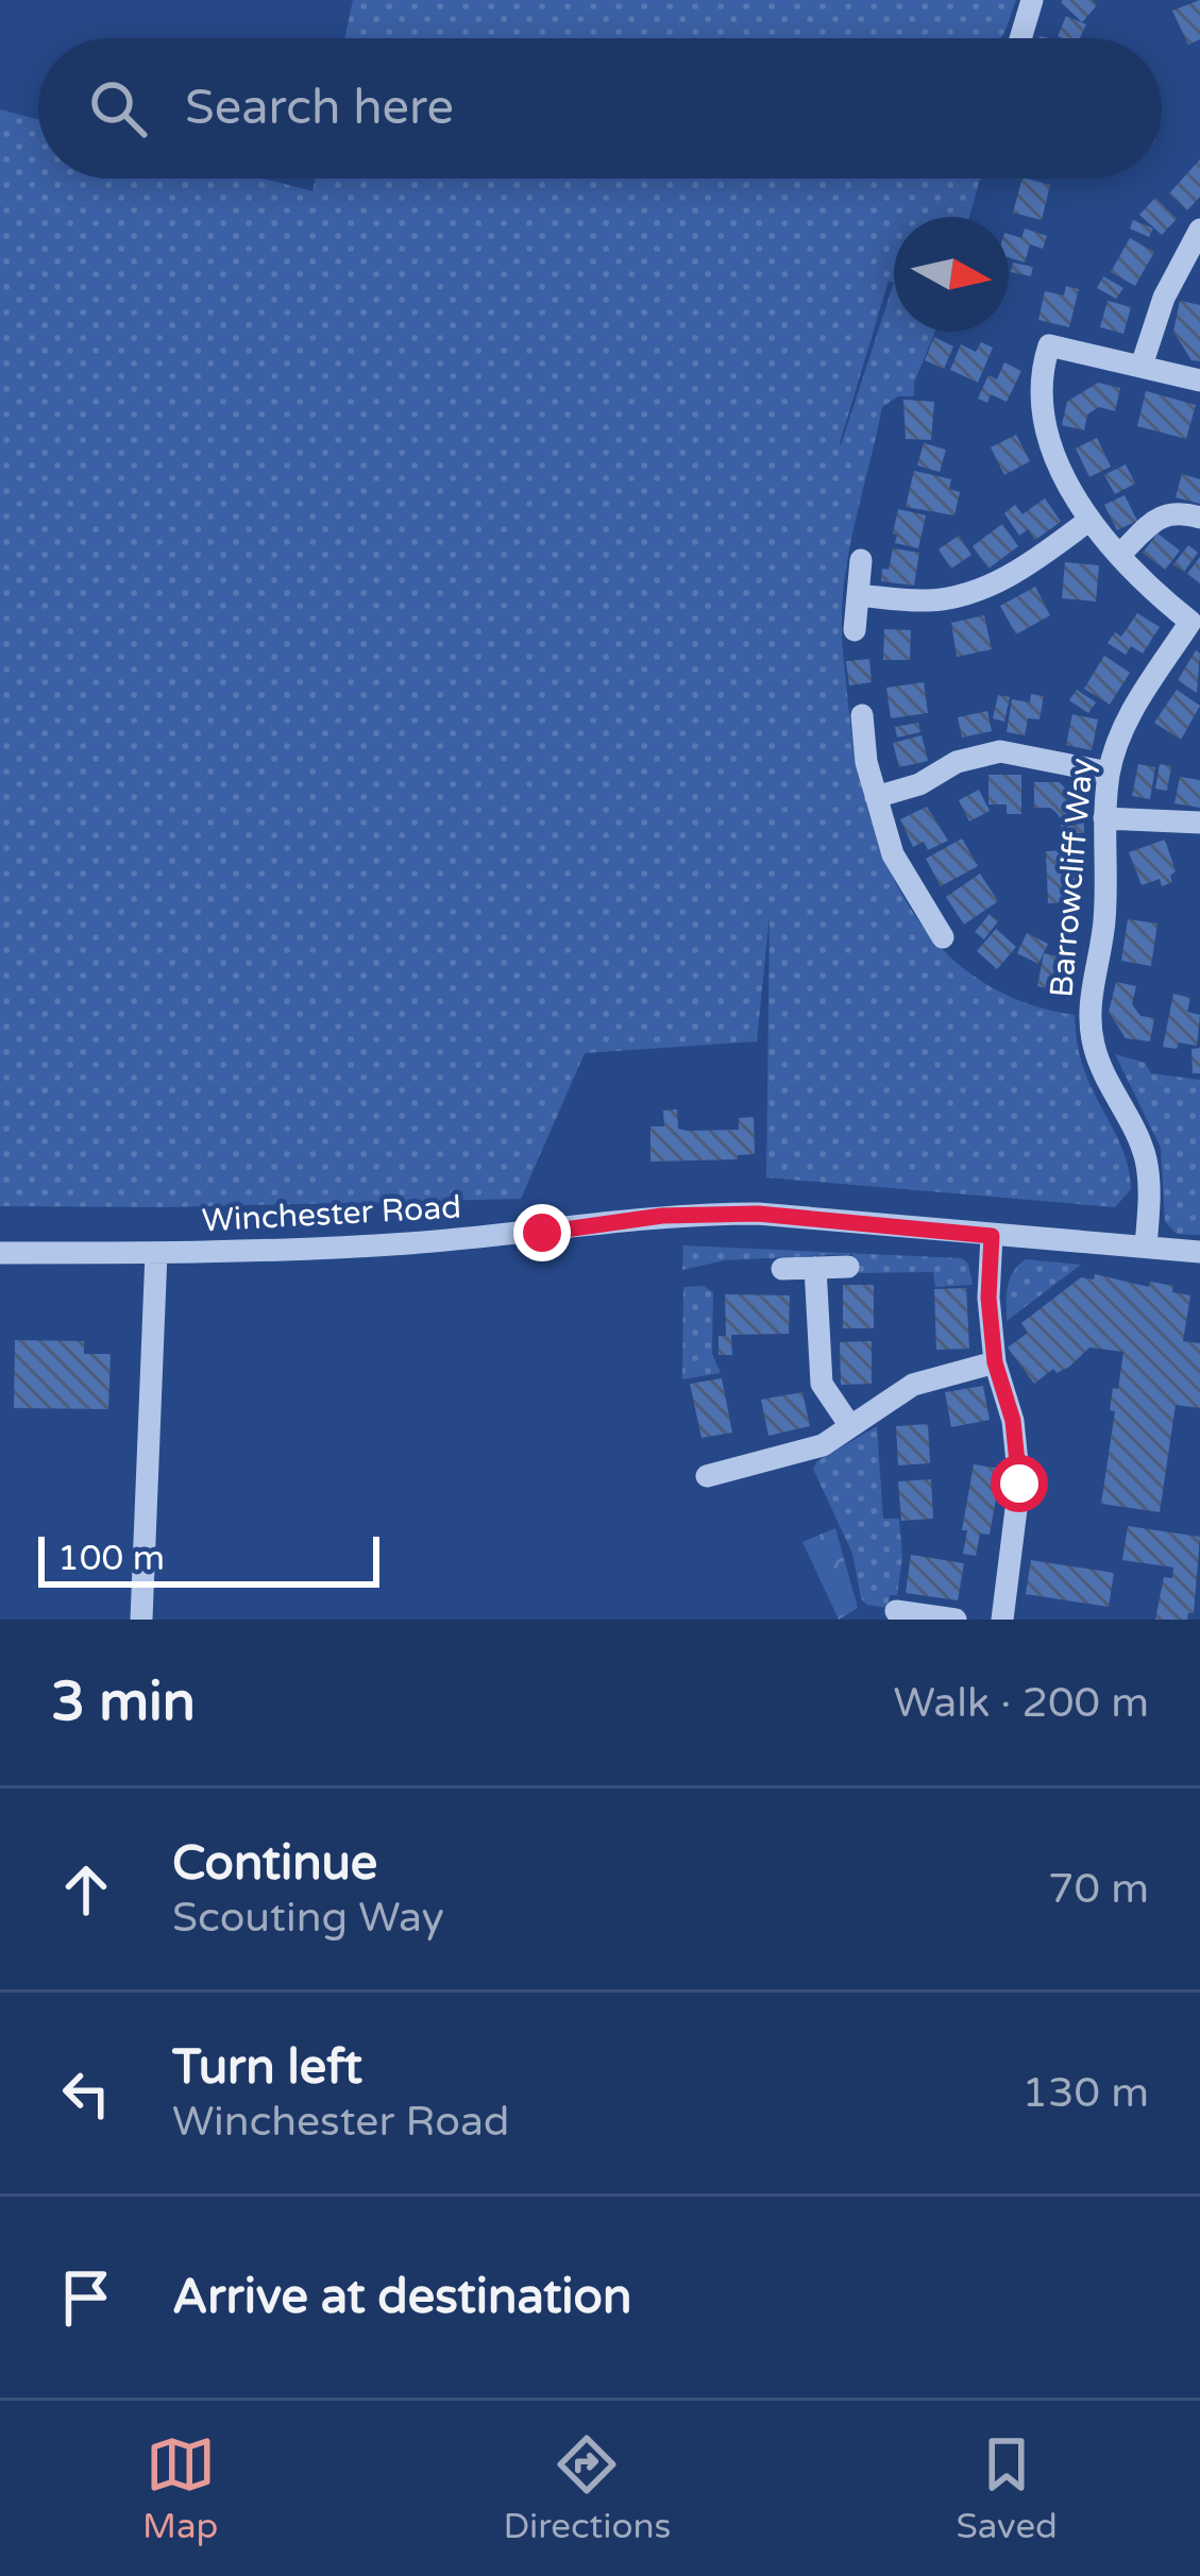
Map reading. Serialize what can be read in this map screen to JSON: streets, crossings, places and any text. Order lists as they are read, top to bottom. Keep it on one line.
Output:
{"streets":{"street":["Barrowcliff Way","Winchester Road"]},"crossings":[["Barrowcliff Way","Winchester Road"]],"scale_bar":"100 m","north":"right","page":{"search":"Search here","scale":"100 m","heading":["3 min","Walk · 200 m"],"list":[["Continue","Scouting Way","70 m"],["Turn left","Winchester Road","130 m"],"Arrive at destination"],"nav":["Map","Directions","Saved"]}}
